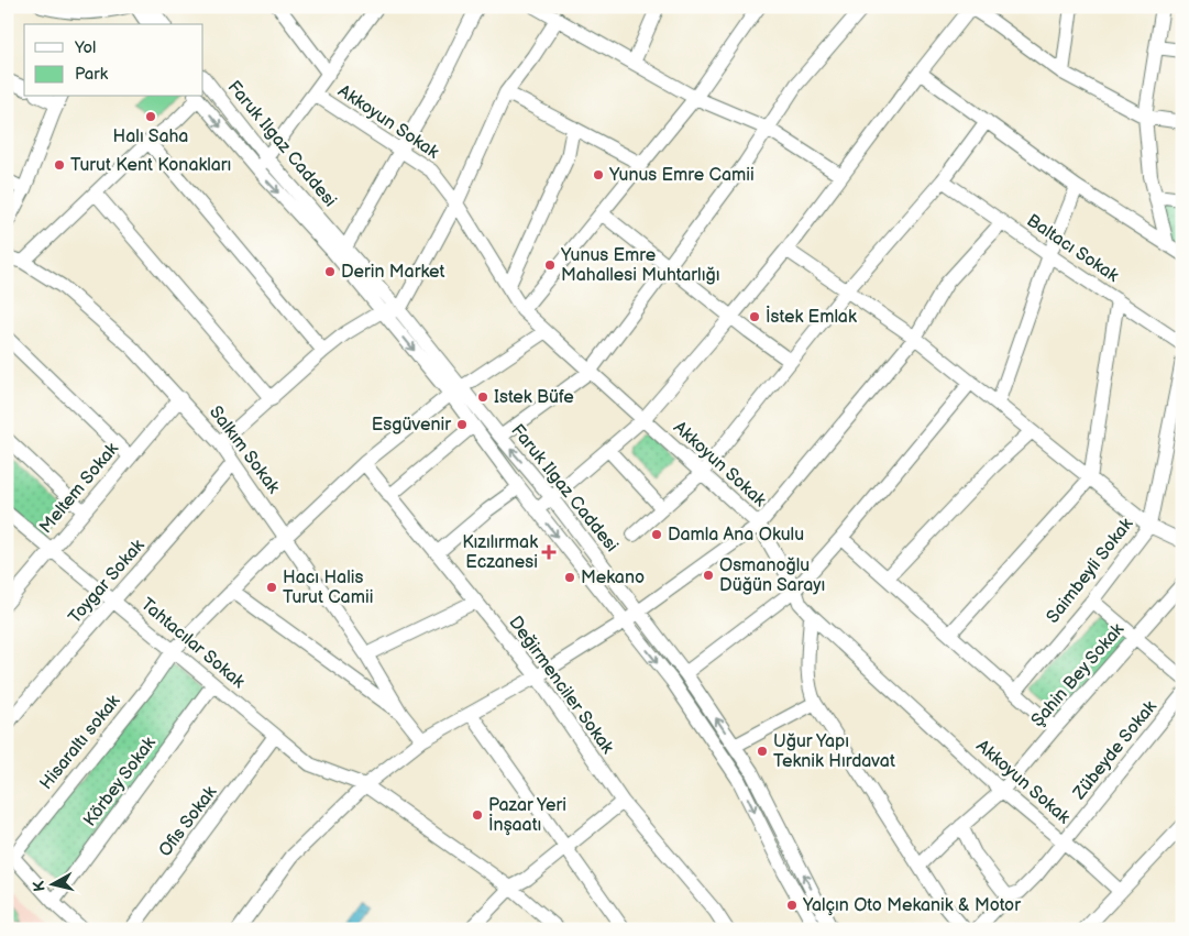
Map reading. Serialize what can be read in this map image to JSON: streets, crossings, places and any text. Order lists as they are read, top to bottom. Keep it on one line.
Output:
{"streets":{"street":["Akkoyun Sokak","Faruk Ilgaz Caddesi","Baltacı Sokak","Salkım Sokak","Meltem Sokak","Saimbeyli Sokak","Toygar Sokak","Tahtacılar Sokak","Şahin Bey Sokak","Değirmenciler Sokak","Hisaraltı sokak","Zübeyde Sokak","Körbey Sokak","Ofis Sokak"]},"crossings":[["Akkoyun Sokak","Şahin Bey Sokak"],["Akkoyun Sokak","Hisaraltı sokak"],["Akkoyun Sokak","Zübeyde Sokak"],["Faruk Ilgaz Caddesi","Hisaraltı sokak"],["Salkım Sokak","Meltem Sokak"],["Salkım Sokak","Toygar Sokak"],["Salkım Sokak","Hisaraltı sokak"],["Meltem Sokak","Tahtacılar Sokak"],["Toygar Sokak","Tahtacılar Sokak"],["Tahtacılar Sokak","Hisaraltı sokak"],["Tahtacılar Sokak","Körbey Sokak"],["Tahtacılar Sokak","Ofis Sokak"],["Değirmenciler Sokak","Hisaraltı sokak"]],"places":{"other":["Halı Saha","Turut Kent Konakları","Yunus Emre Camii","Yunus Emre Mahallesi Muhtarlığı","Derin Market","İstek Emlak","Istek Büfe","Esgüvenir","Damla Ana Okulu","Osmanoğlu Düğün Sarayı","Mekano","Hacı Halis Turut Camii","Uğur Yapı Teknik Hırdavat","Pazar Yeri İnşaatı","Yalçın Oto Mekanik & Motor"],"health":["Kızılırmak Eczanesi"]},"legend":["Yol","Park"],"north":"left"}
